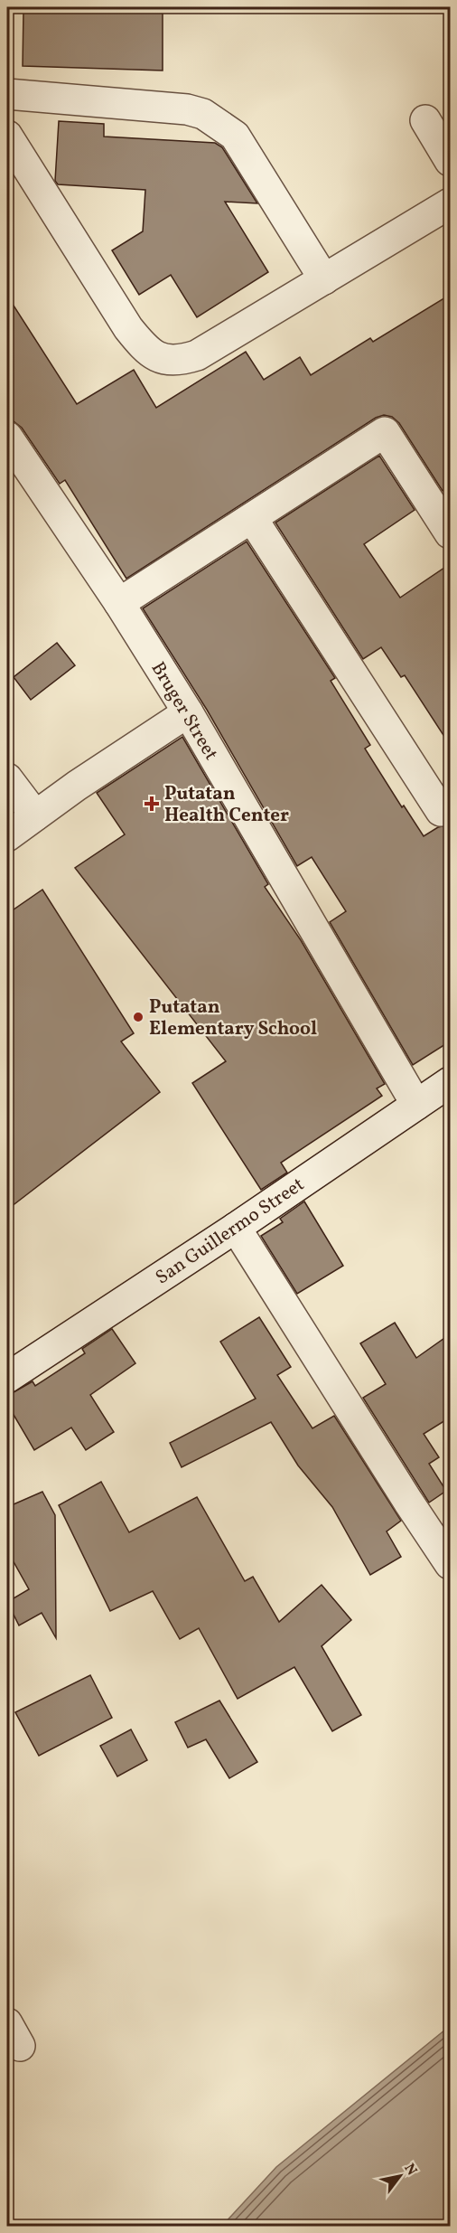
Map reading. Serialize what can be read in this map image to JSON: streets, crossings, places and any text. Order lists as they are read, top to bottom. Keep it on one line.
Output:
{"streets":{"street":["Bruger Street","San Guillermo Street"]},"crossings":[["Bruger Street","San Guillermo Street"]],"places":{"health":["Putatan Health Center"],"other":["Putatan Elementary School"]},"north":"top right"}
